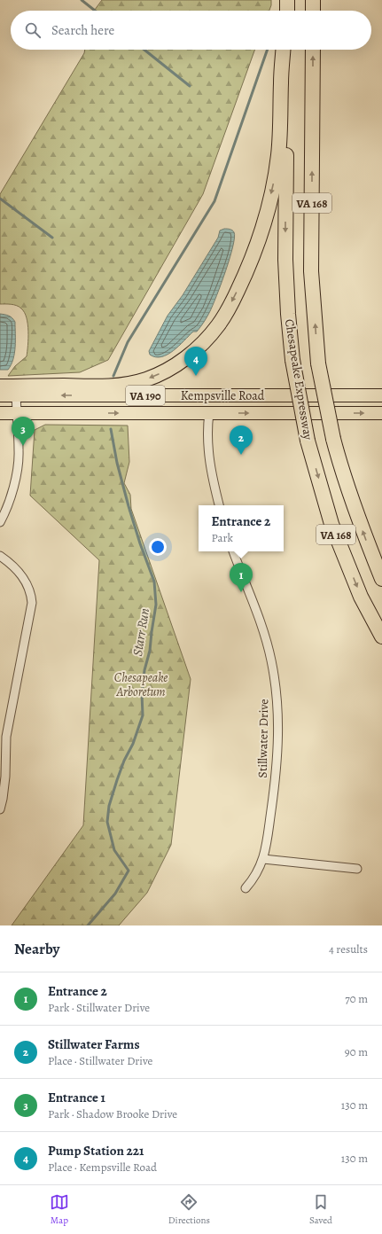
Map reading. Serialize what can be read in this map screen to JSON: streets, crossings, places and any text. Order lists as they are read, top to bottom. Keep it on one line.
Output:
{"streets":{"highway":["VA 168","Chesapeake Expressway"],"main road":["VA 190","Kempsville Road"],"street":["Stillwater Drive"]},"water":["Starr Run"],"parks":["Chesapeake Arboretum"],"page":{"search":"Search here","pins":["4","3","2","1"],"popup":["Entrance 2","Park"],"heading":["Nearby","4 results"],"list":[{"mark":"1","name":"Entrance 2","note":"Park · Stillwater Drive","value":"70 m"},{"mark":"2","name":"Stillwater Farms","note":"Place · Stillwater Drive","value":"90 m"},{"mark":"3","name":"Entrance 1","note":"Park · Shadow Brooke Drive","value":"130 m"},{"mark":"4","name":"Pump Station 221","note":"Place · Kempsville Road","value":"130 m"}],"nav":["Map","Directions","Saved"]}}
